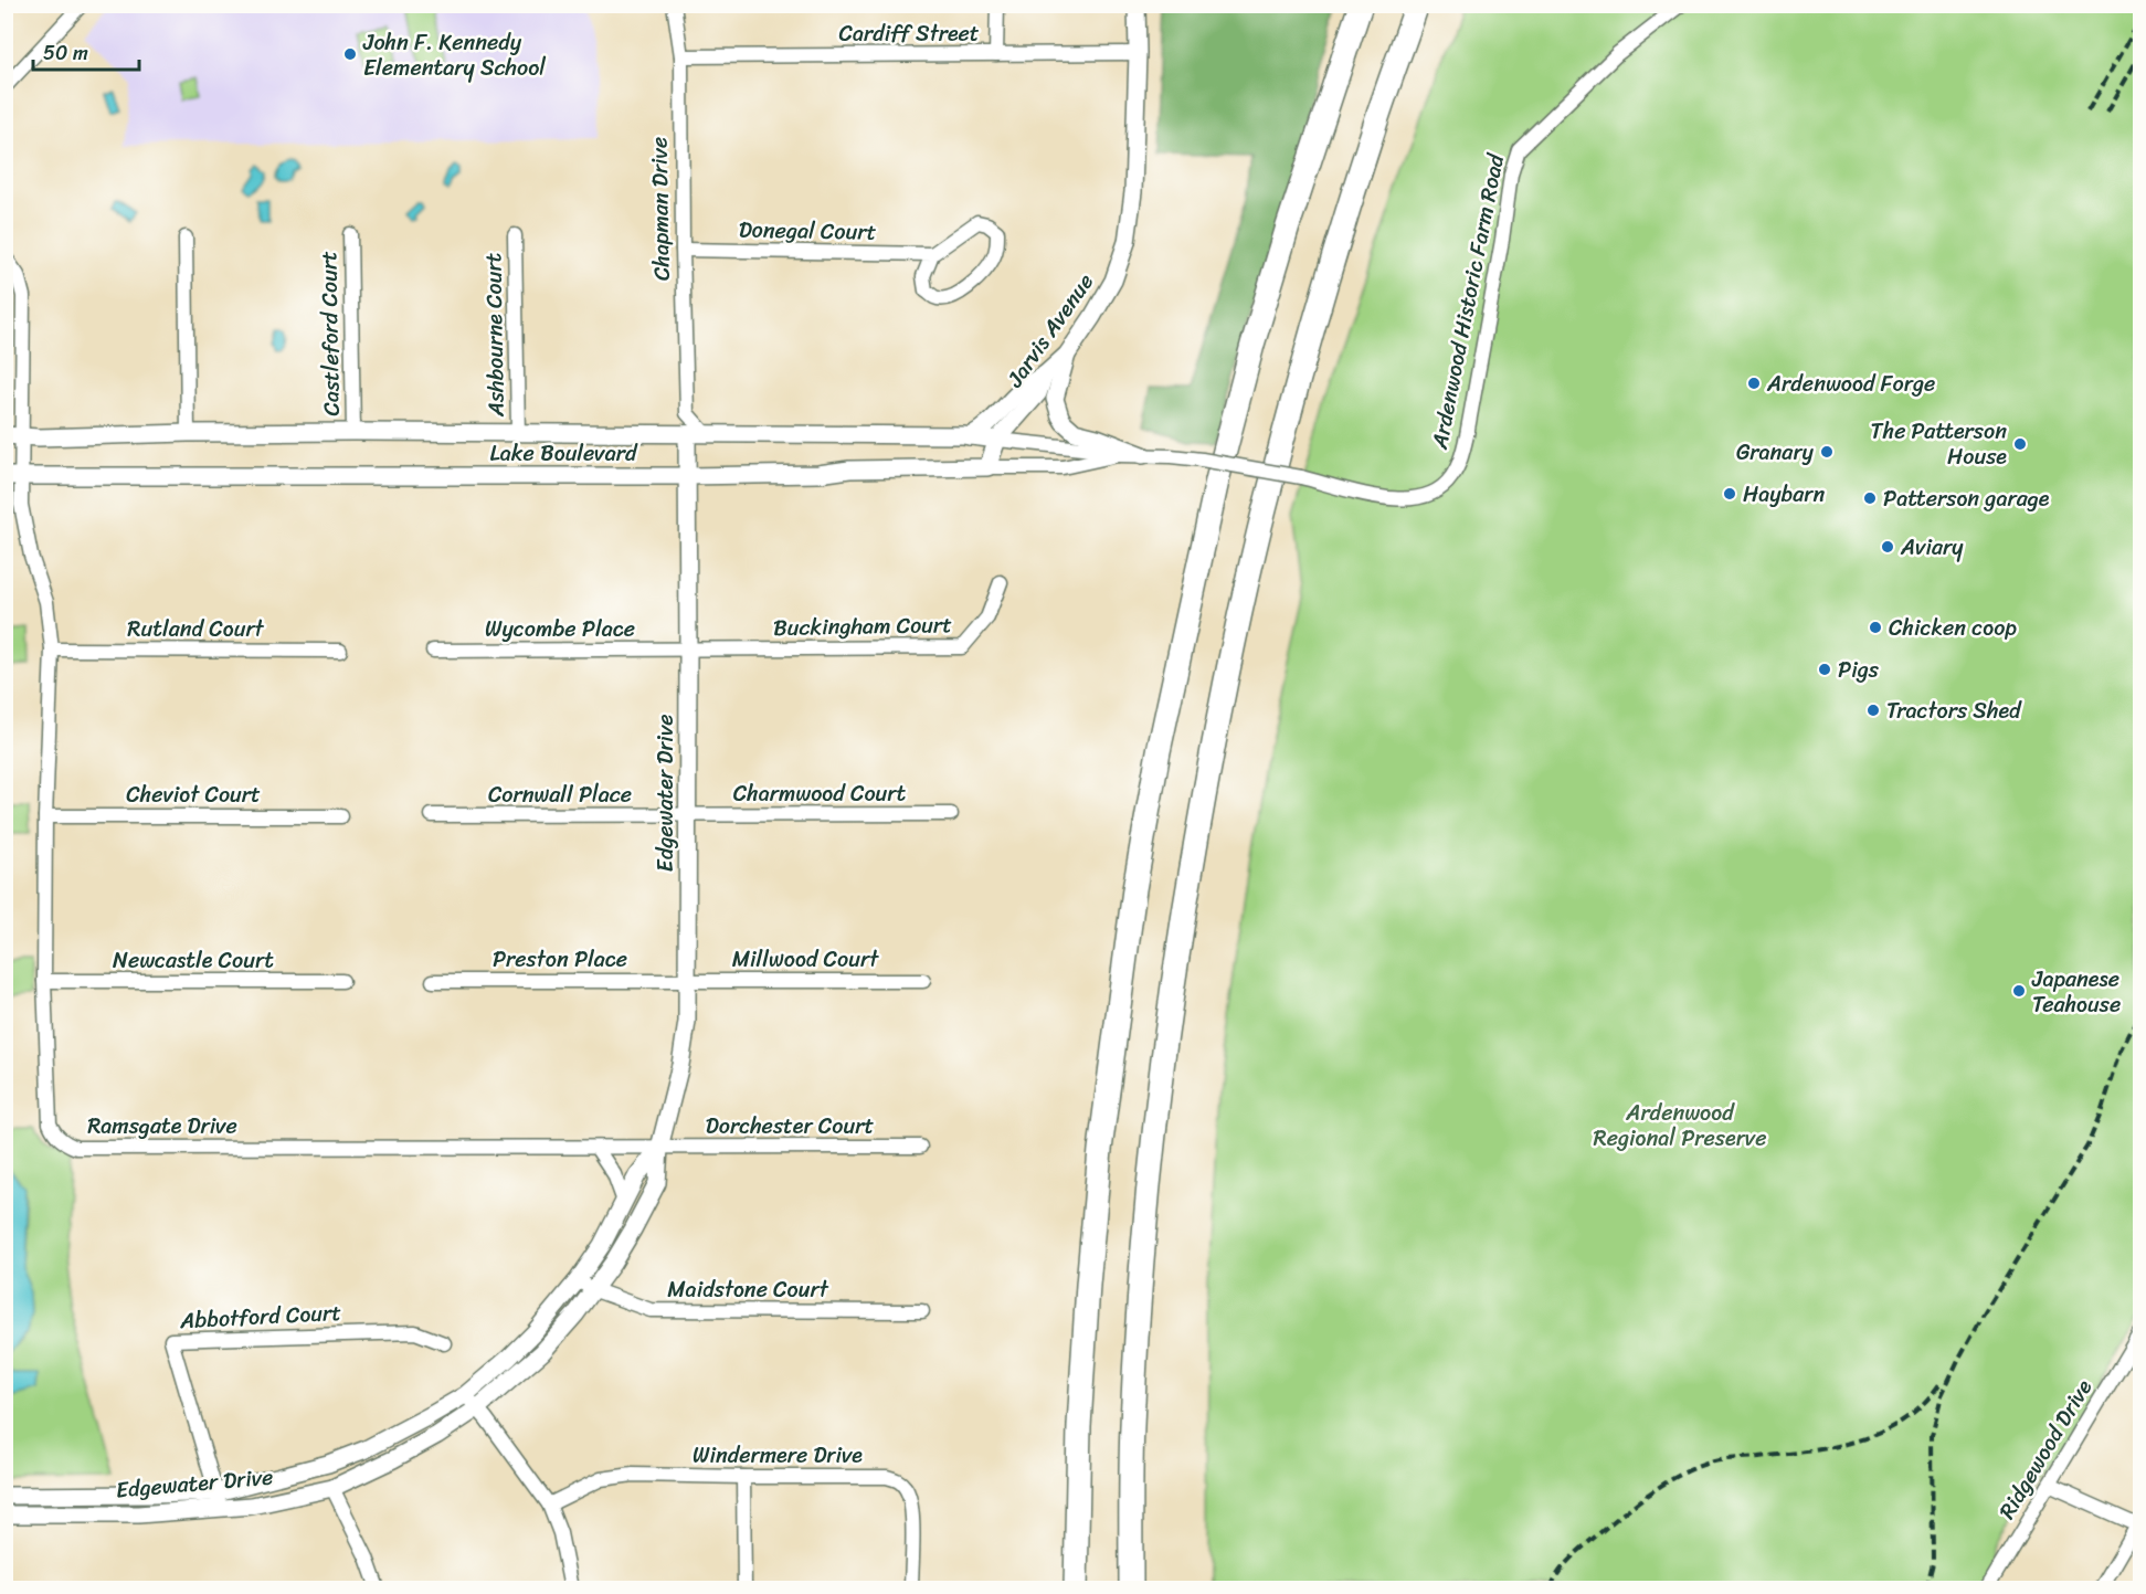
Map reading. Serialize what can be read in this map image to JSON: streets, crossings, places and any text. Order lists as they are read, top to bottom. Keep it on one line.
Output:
{"streets":{"street":["Cardiff Street","Chapman Drive","Donegal Court","Ardenwood Historic Farm Road","Jarvis Avenue","Castleford Court","Ashbourne Court","Lake Boulevard","Buckingham Court","Rutland Court","Wycombe Place","Edgewater Drive","Charmwood Court","Cheviot Court","Cornwall Place","Preston Place","Millwood Court","Newcastle Court","Ramsgate Drive","Dorchester Court","Maidstone Court","Abbotford Court","Ridgewood Drive","Windermere Drive"]},"crossings":[["Cardiff Street","Chapman Drive"],["Cardiff Street","Jarvis Avenue"],["Chapman Drive","Donegal Court"],["Ardenwood Historic Farm Road","Lake Boulevard"],["Jarvis Avenue","Lake Boulevard"],["Castleford Court","Lake Boulevard"],["Ashbourne Court","Lake Boulevard"],["Lake Boulevard","Edgewater Drive"],["Lake Boulevard","Ramsgate Drive"],["Buckingham Court","Wycombe Place"],["Buckingham Court","Edgewater Drive"],["Rutland Court","Ramsgate Drive"],["Wycombe Place","Edgewater Drive"],["Edgewater Drive","Charmwood Court"],["Edgewater Drive","Cornwall Place"],["Edgewater Drive","Preston Place"],["Edgewater Drive","Millwood Court"],["Edgewater Drive","Ramsgate Drive"],["Edgewater Drive","Dorchester Court"],["Edgewater Drive","Maidstone Court"],["Edgewater Drive","Abbotford Court"],["Charmwood Court","Cornwall Place"],["Cheviot Court","Ramsgate Drive"],["Preston Place","Millwood Court"],["Newcastle Court","Ramsgate Drive"],["Ramsgate Drive","Dorchester Court"]],"parks":["Ardenwood Regional Preserve"],"places":["John F. Kennedy Elementary School","Ardenwood Forge","The Patterson House","Granary","Haybarn","Patterson garage","Aviary","Chicken coop","Pigs","Tractors Shed","Japanese Teahouse"],"scale_bar":"50 m"}
